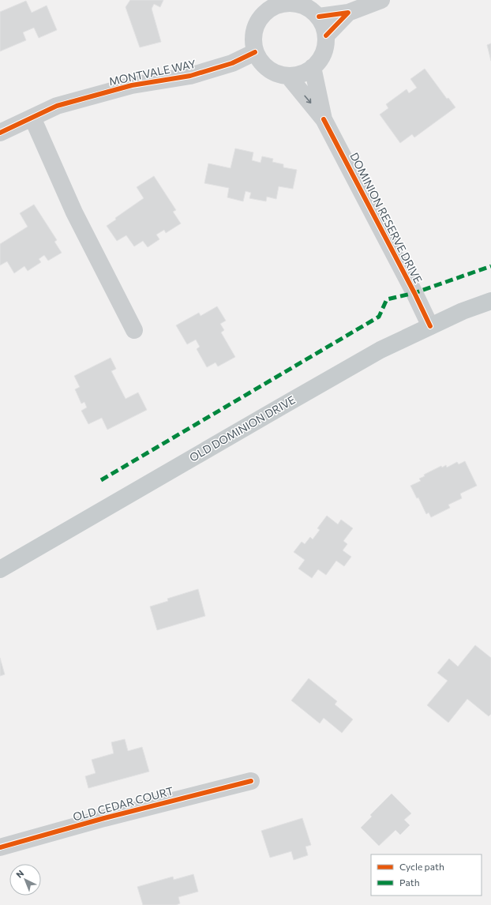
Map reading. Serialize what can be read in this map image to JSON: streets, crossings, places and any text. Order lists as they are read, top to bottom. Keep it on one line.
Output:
{"streets":{"main road":["OLD DOMINION DRIVE"],"street":["MONTVALE WAY","DOMINION RESERVE DRIVE","OLD CEDAR COURT"]},"crossings":[["MONTVALE WAY","DOMINION RESERVE DRIVE"],["DOMINION RESERVE DRIVE","OLD DOMINION DRIVE"]],"legend":["Cycle path","Path"],"north":"top left"}
